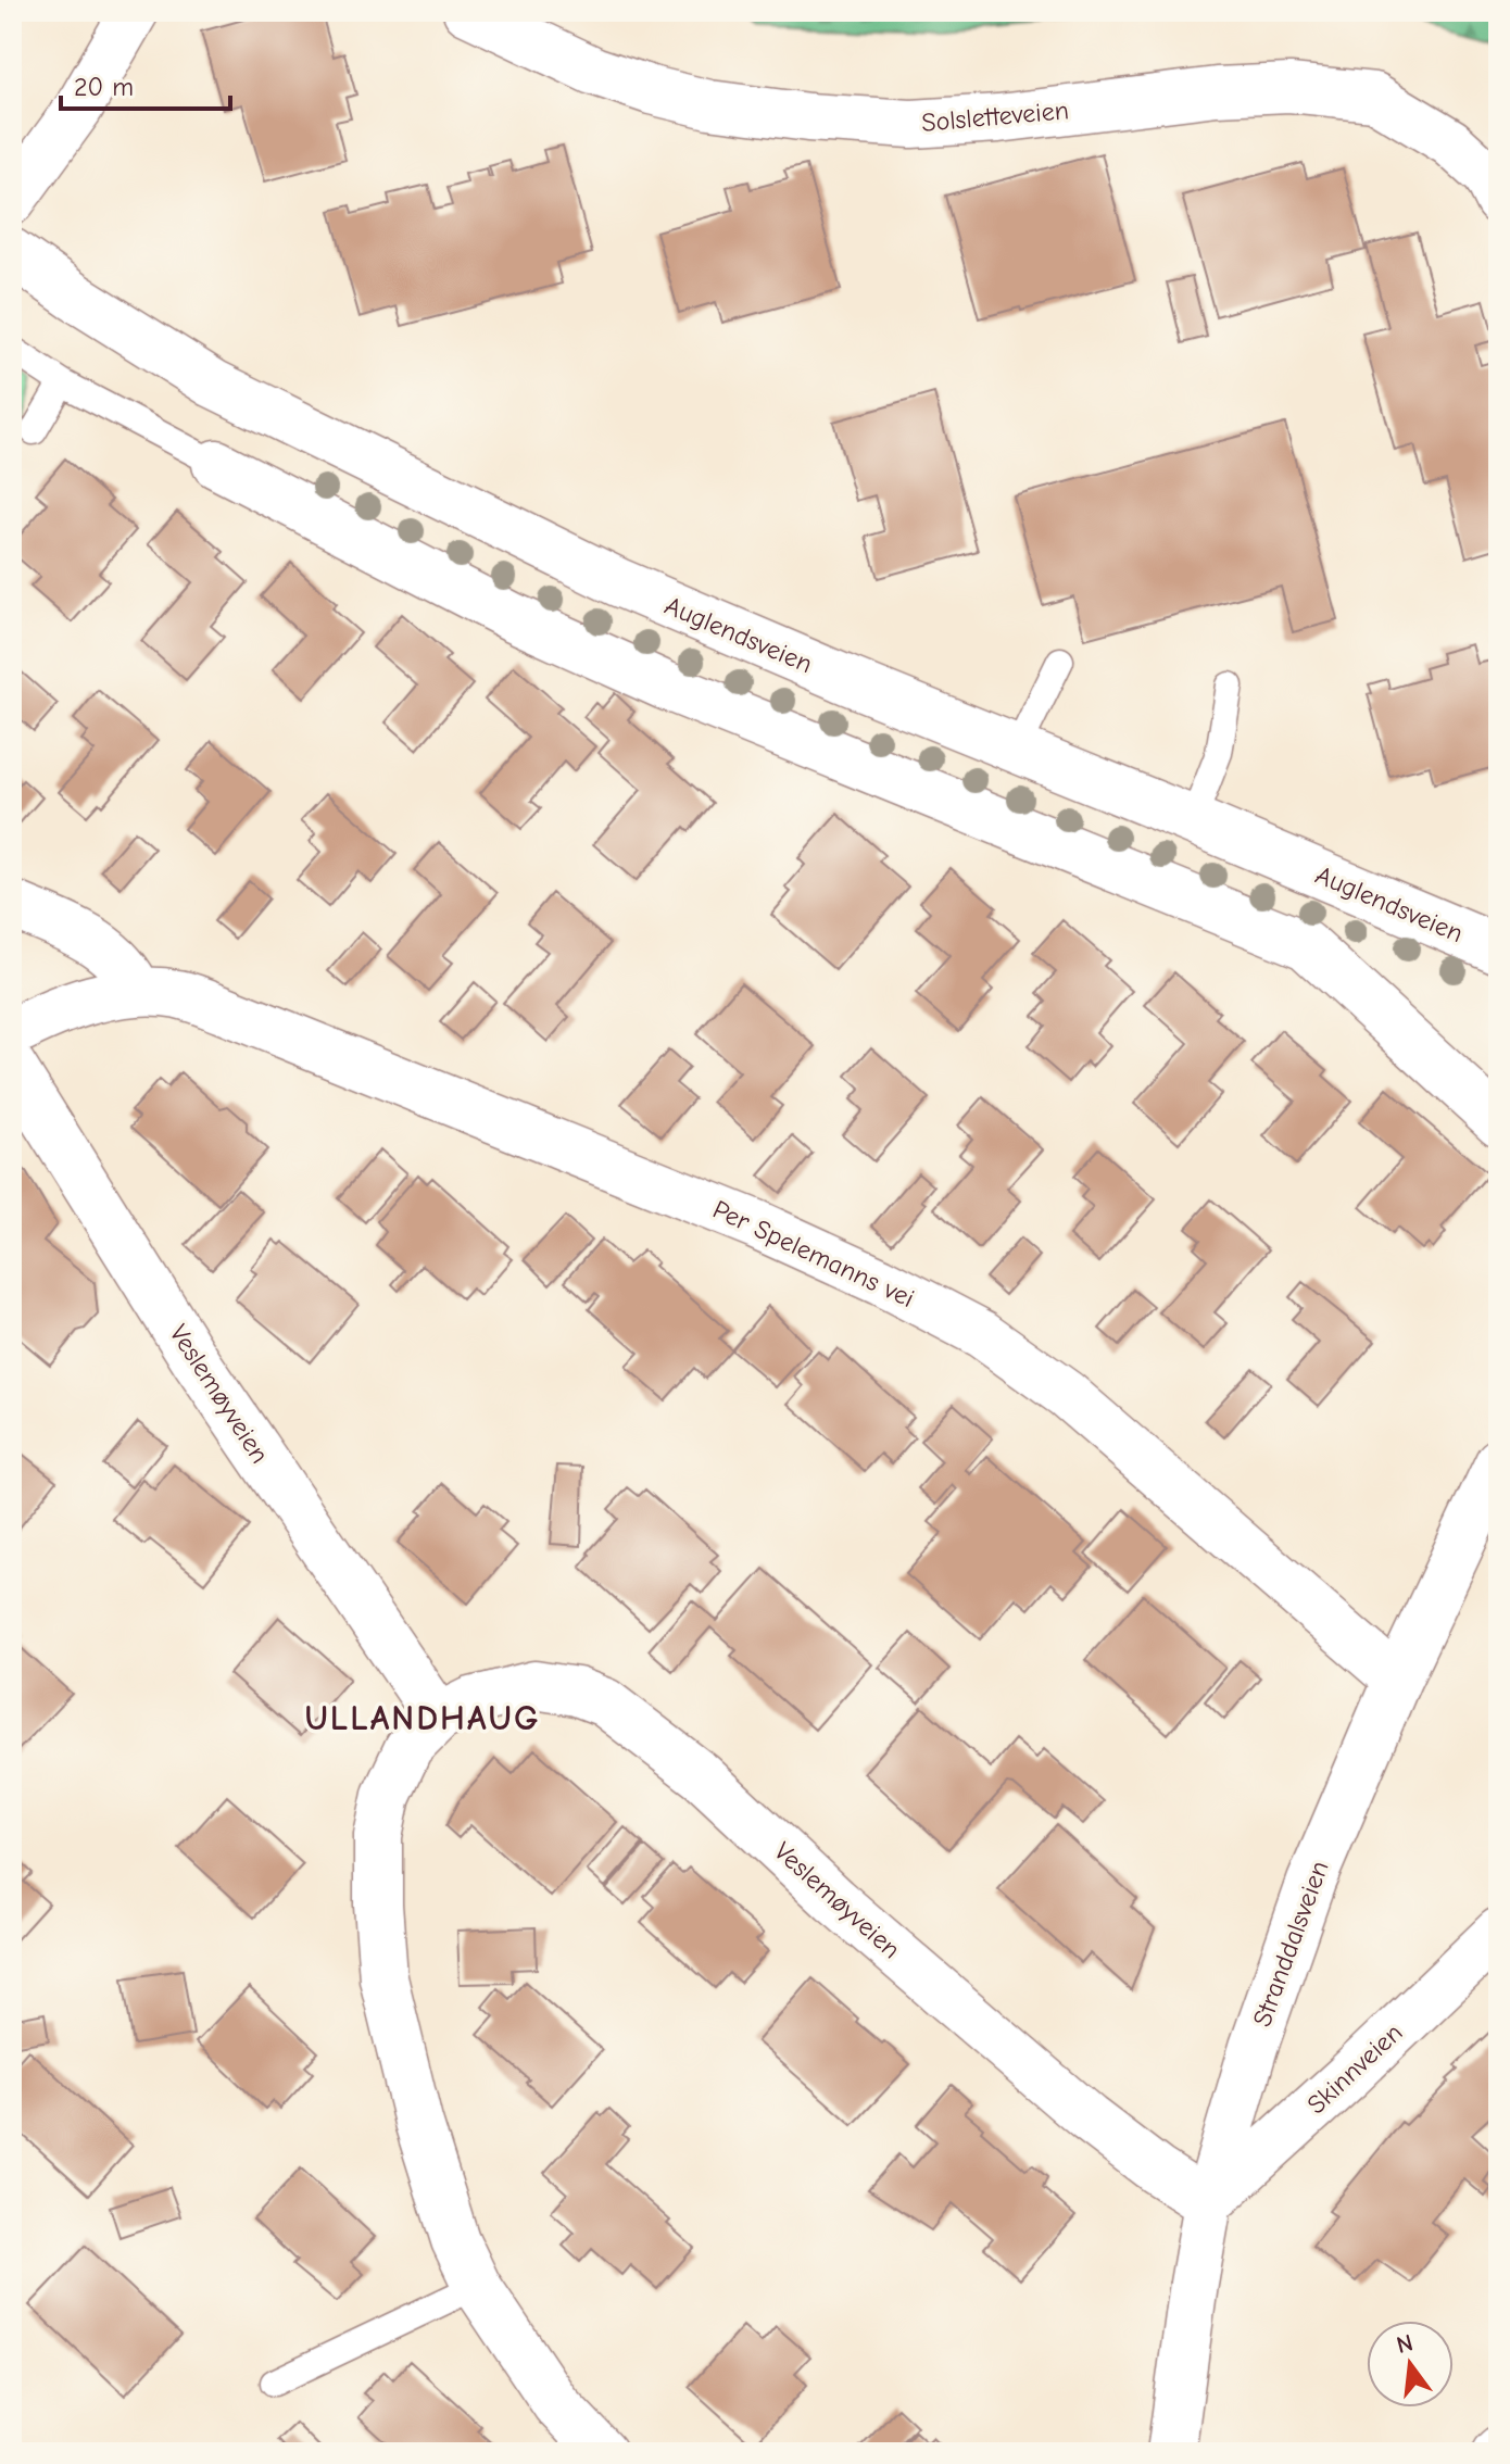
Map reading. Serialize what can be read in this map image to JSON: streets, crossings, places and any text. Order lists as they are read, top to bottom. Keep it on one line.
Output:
{"streets":{"street":["Solsletteveien","Auglendsveien","Per Spelemanns vei","Veslemøyveien","Stranddalsveien","Skinnveien"]},"crossings":[["Per Spelemanns vei","Stranddalsveien"],["Veslemøyveien","Stranddalsveien"],["Veslemøyveien","Skinnveien"],["Stranddalsveien","Skinnveien"]],"districts":["ULLANDHAUG"],"scale_bar":"20 m","north":"top"}
